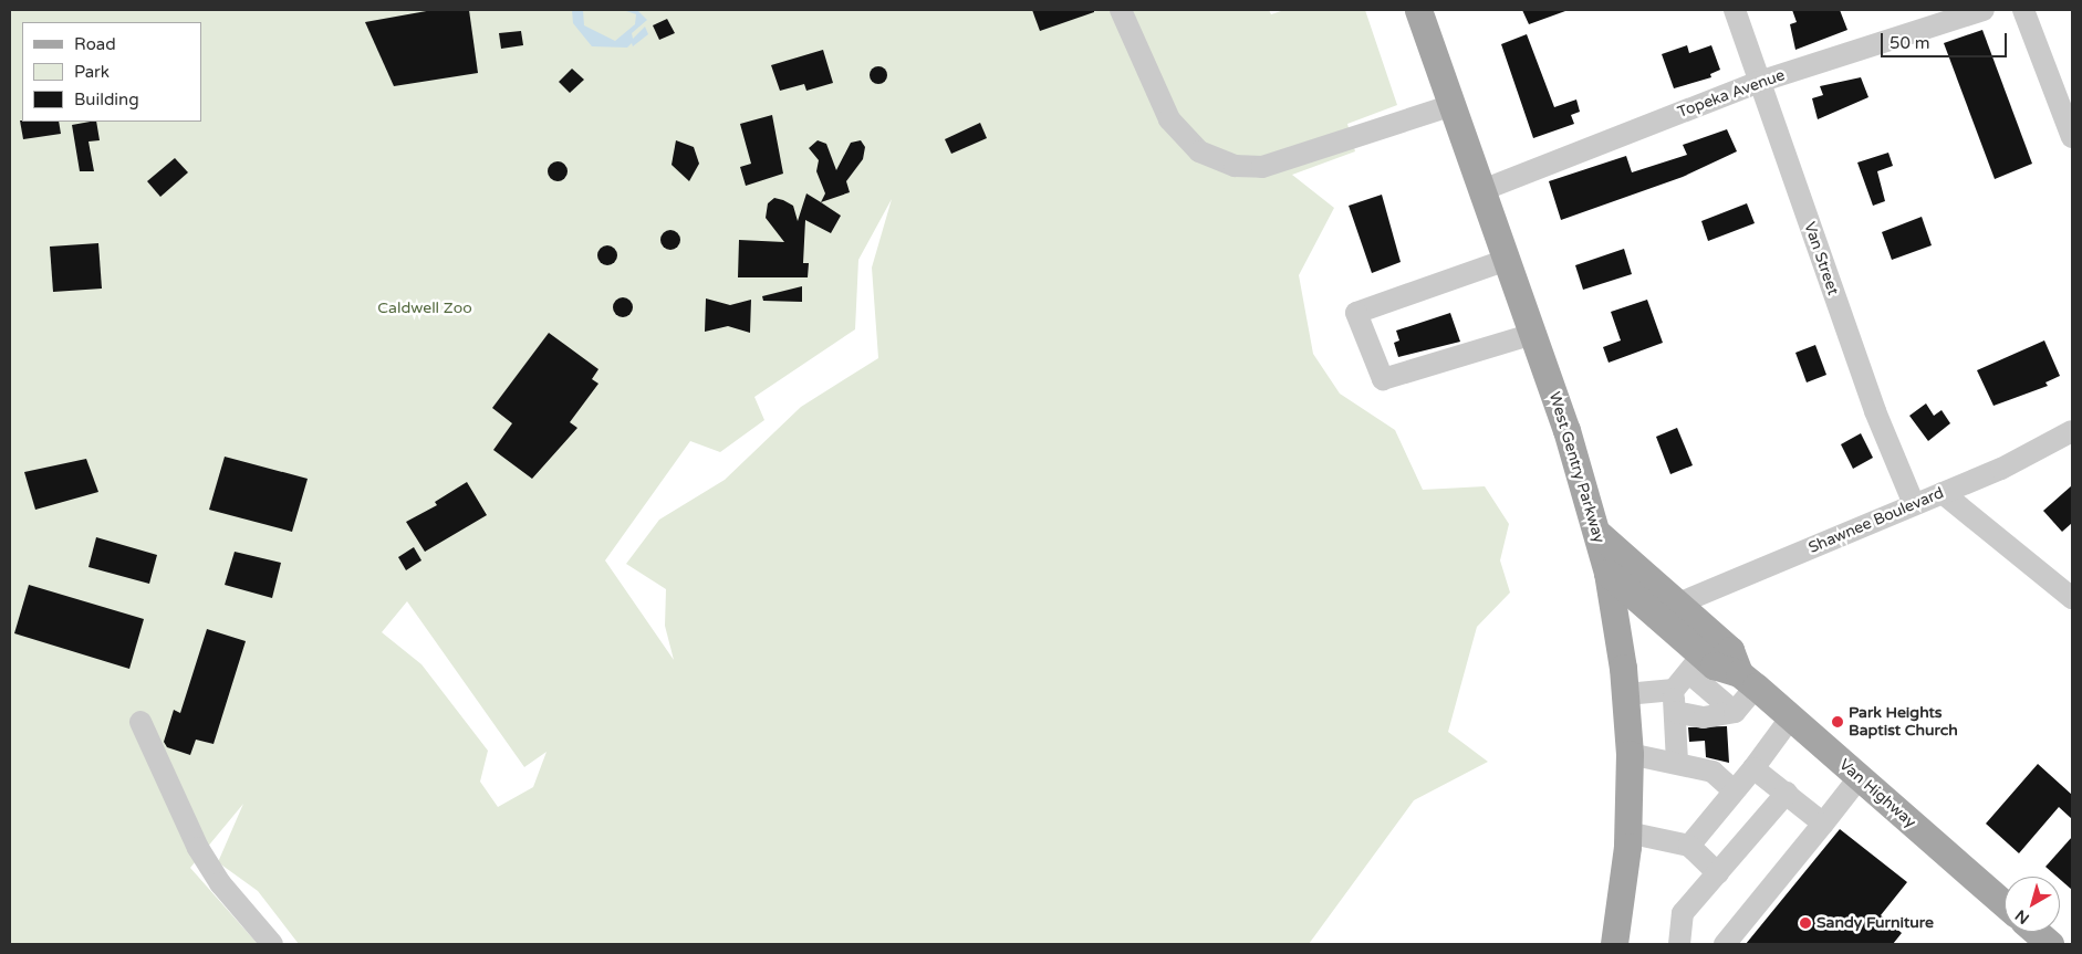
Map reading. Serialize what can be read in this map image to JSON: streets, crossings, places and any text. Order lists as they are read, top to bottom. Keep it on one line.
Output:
{"streets":{"main road":["West Gentry Parkway","Van Highway"],"street":["Topeka Avenue","Van Street","Shawnee Boulevard"]},"crossings":[["Topeka Avenue","Van Street"],["Topeka Avenue","West Gentry Parkway"],["Van Street","Shawnee Boulevard"],["West Gentry Parkway","Van Highway"],["Shawnee Boulevard","Van Highway"]],"parks":["Caldwell Zoo"],"places":["Park Heights Baptist Church","Sandy Furniture"],"legend":["Road","Park","Building"],"scale_bar":"50 m","north":"bottom left"}
